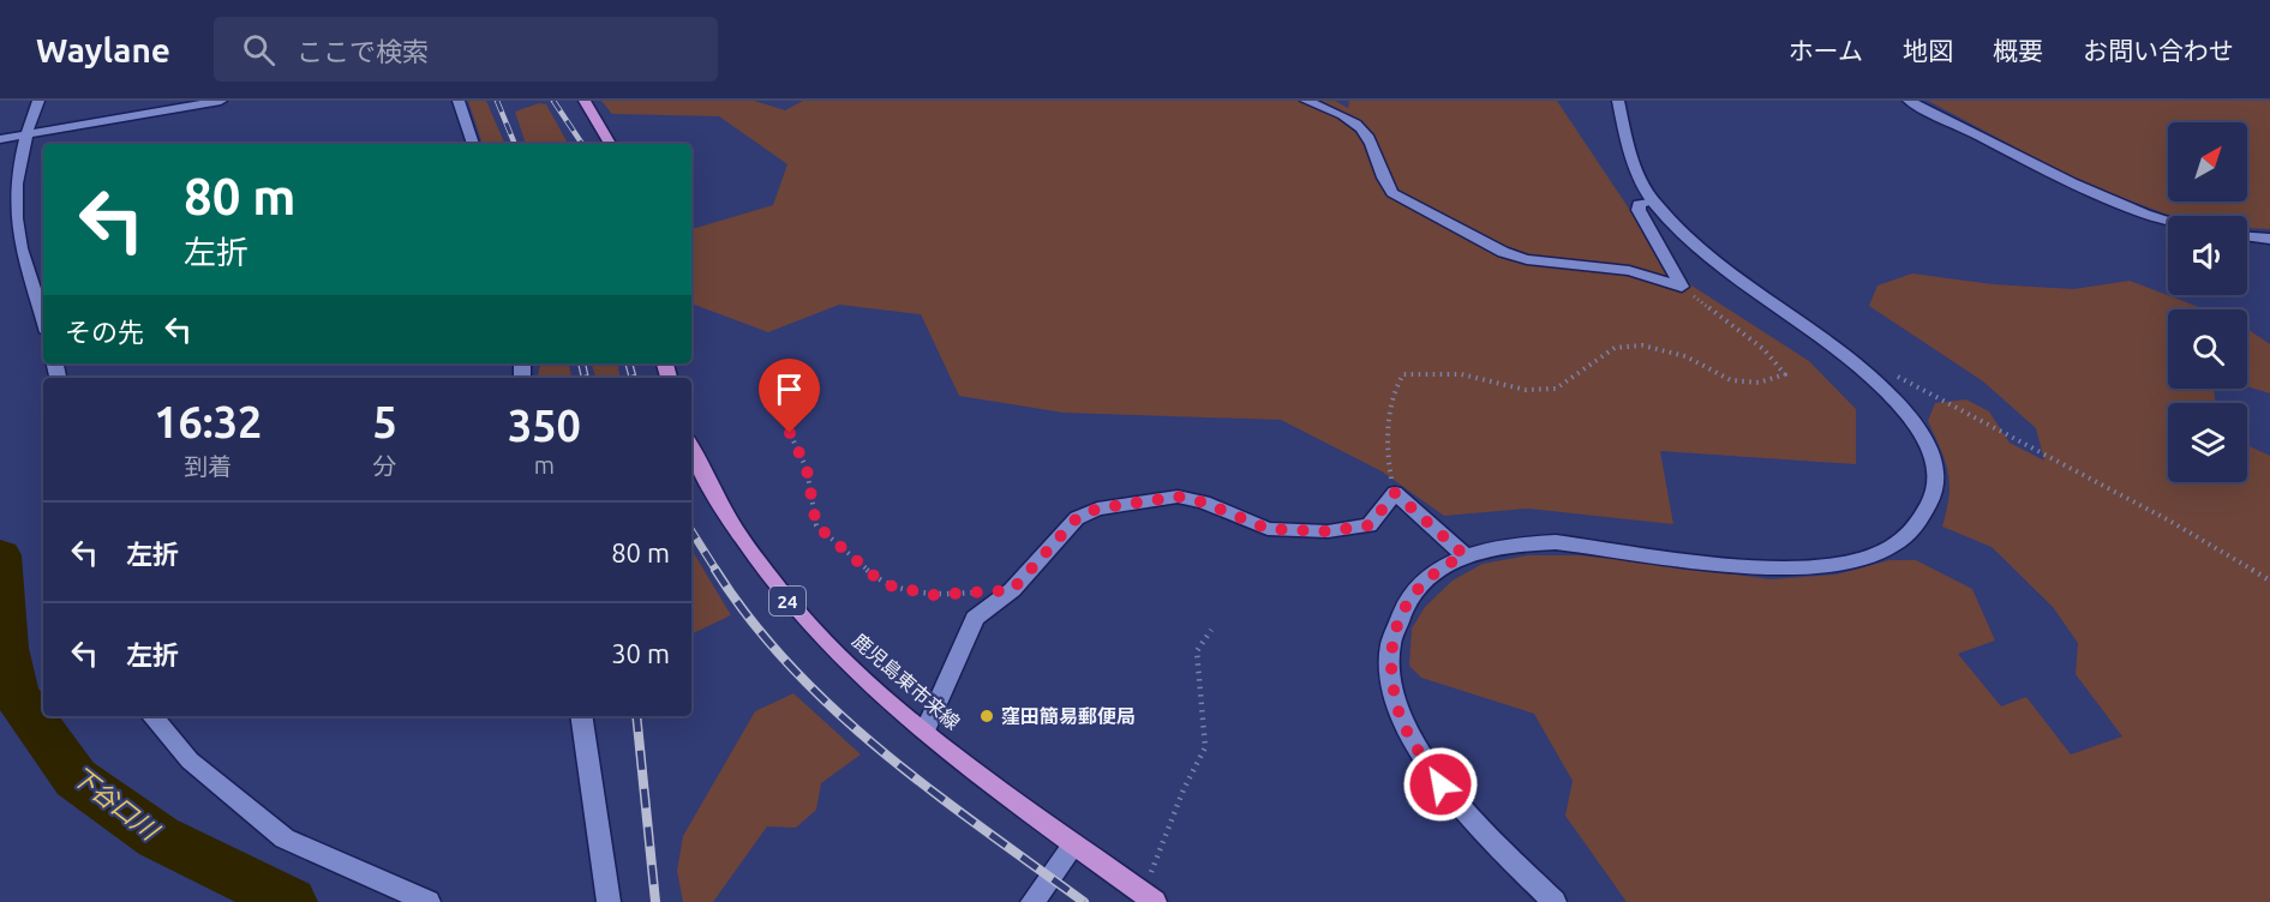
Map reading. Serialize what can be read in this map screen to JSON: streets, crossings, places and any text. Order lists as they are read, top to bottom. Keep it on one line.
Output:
{"streets":{"main road":["24","鹿児島東市来線"]},"water":["下谷口川"],"places":["窪田簡易郵便局"],"north":"top right","page":{"header":"Waylane","search":"ここで検索","nav":["ホーム","地図","概要","お問い合わせ"],"turn":["80 m","左折"],"then":"その先","eta":["16:32","到着","5","分","350","m"],"list":[{"name":"左折","value":"80 m"},{"name":"左折","value":"30 m"}]}}
